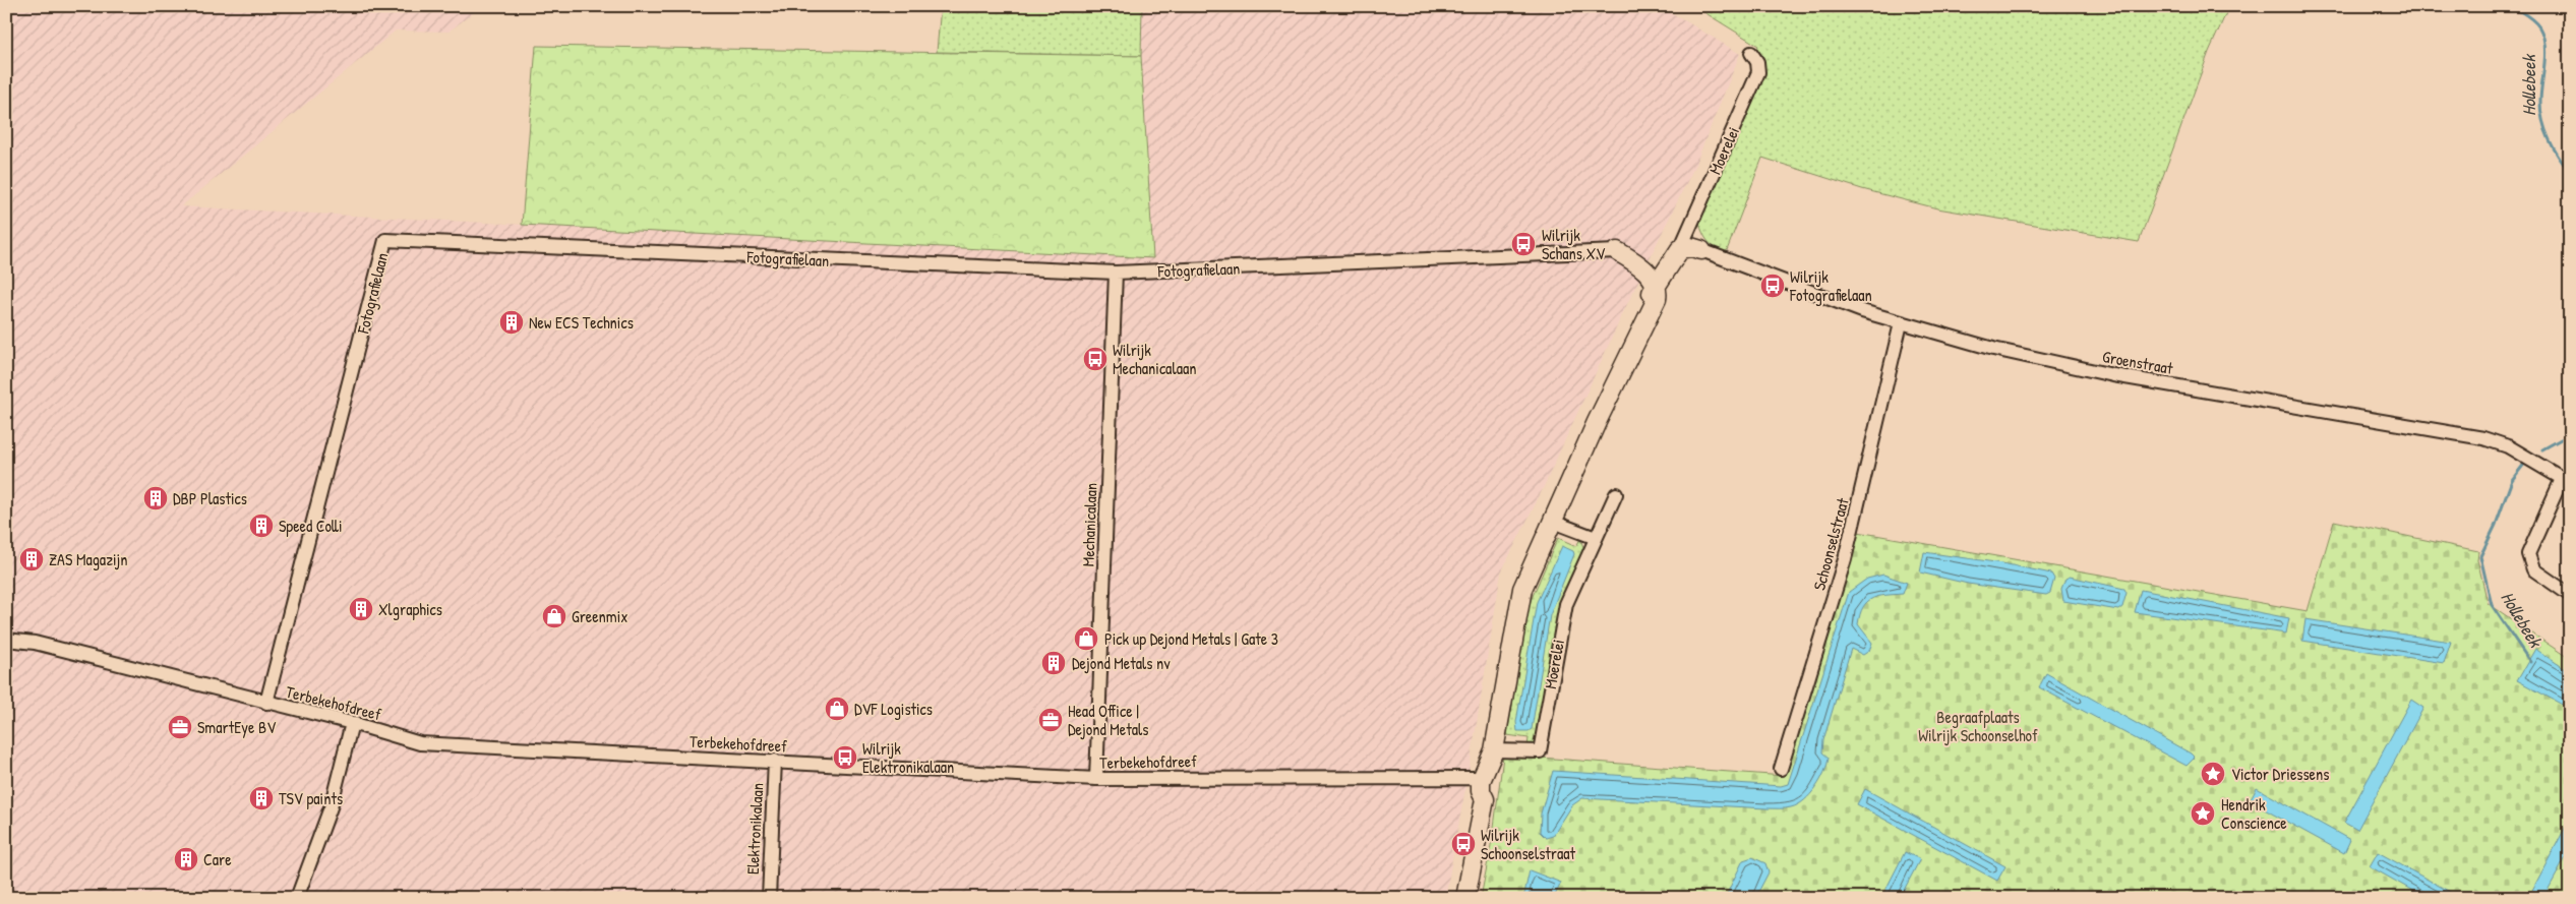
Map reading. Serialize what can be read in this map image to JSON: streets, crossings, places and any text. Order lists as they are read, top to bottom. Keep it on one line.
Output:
{"streets":{"street":["Moerelei","Fotografielaan","Groenstraat","Mechanicalaan","Schoonselstraat","Terbekehofdreef","Elektronikalaan"]},"crossings":[["Moerelei","Fotografielaan"],["Fotografielaan","Mechanicalaan"],["Fotografielaan","Terbekehofdreef"],["Groenstraat","Schoonselstraat"],["Mechanicalaan","Terbekehofdreef"],["Terbekehofdreef","Elektronikalaan"]],"water":["Hollebeek"],"parks":["Begraafplaats Wilrijk Schoonselhof"],"places":{"bus stop":["Wilrijk Schans XV","Wilrijk Fotografielaan","Wilrijk Mechanicalaan","Wilrijk Elektronikalaan","Wilrijk Schoonselstraat"],"building":["New ECS Technics","DBP Plastics","Speed Colli","ZAS Magazijn","Xlgraphics","Dejond Metals nv","TSV paints","Care"],"shop":["Greenmix","Pick up Dejond Metals | Gate 3","DVF Logistics"],"office":["Head Office | Dejond Metals","SmartEye BV"],"place":["Victor Driessens","Hendrik Conscience"]}}
